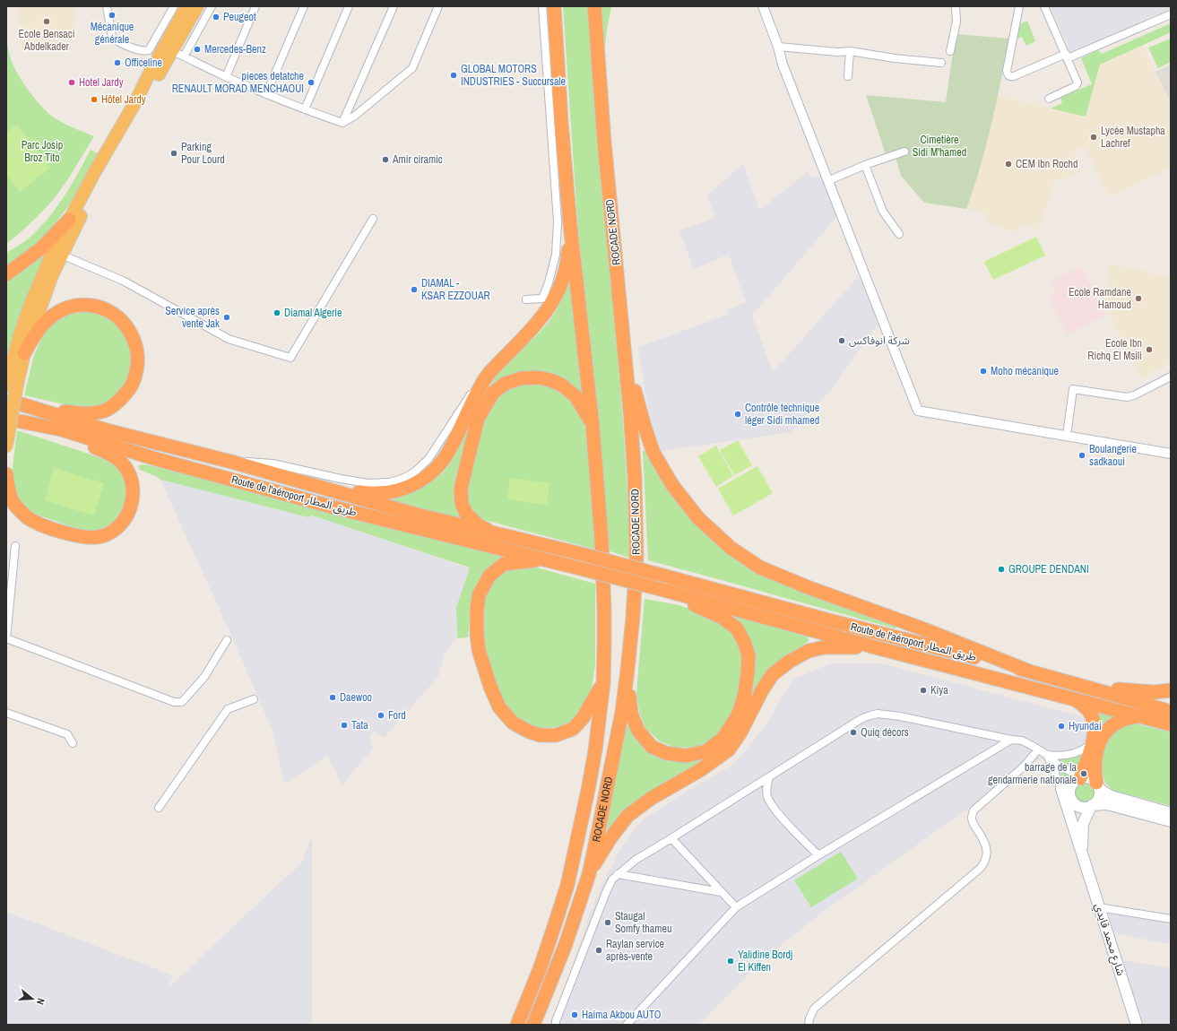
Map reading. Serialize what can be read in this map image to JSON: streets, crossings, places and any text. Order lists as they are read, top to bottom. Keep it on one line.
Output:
{"streets":{"highway":["ROCADE NORD","Route de l'aéroport طريق المطار"],"main road":["شارع محمد قايدي"]},"parks":["Cimetière Sidi M'hamed","Parc Josip Broz Tito"],"places":["Mécanique générale","Peugeot","Ecole Bensaci Abdelkader","Mercedes-Benz","Officeline","GLOBAL MOTORS INDUSTRIES - Succursale","Hotel Jardy","pieces detatche RENAULT MORAD MENCHAOUI","Hôtel Jardy","Lycée Mustapha Lachref","Parking Pour Lourd","Amir ciramic","CEM Ibn Rochd","DIAMAL - KSAR EZZOUAR","Ecole Ramdane Hamoud","Diamal Algerie","Service après vente Jak","شركة انوفاكس","Ecole Ibn Richq El Msili","Moho mécanique","Contrôle technique léger Sidi mhamed","Boulangerie sadkaoui","GROUPE DENDANI","Kiya","Daewoo","Ford","Tata","Hyundai","Quiq décors","barrage de la gendarmerie nationale","Staugal Somfy thameu","Raylan service après-vente","Yalidine Bordj El Kiffen","Haima Akbou AUTO"],"north":"right"}
